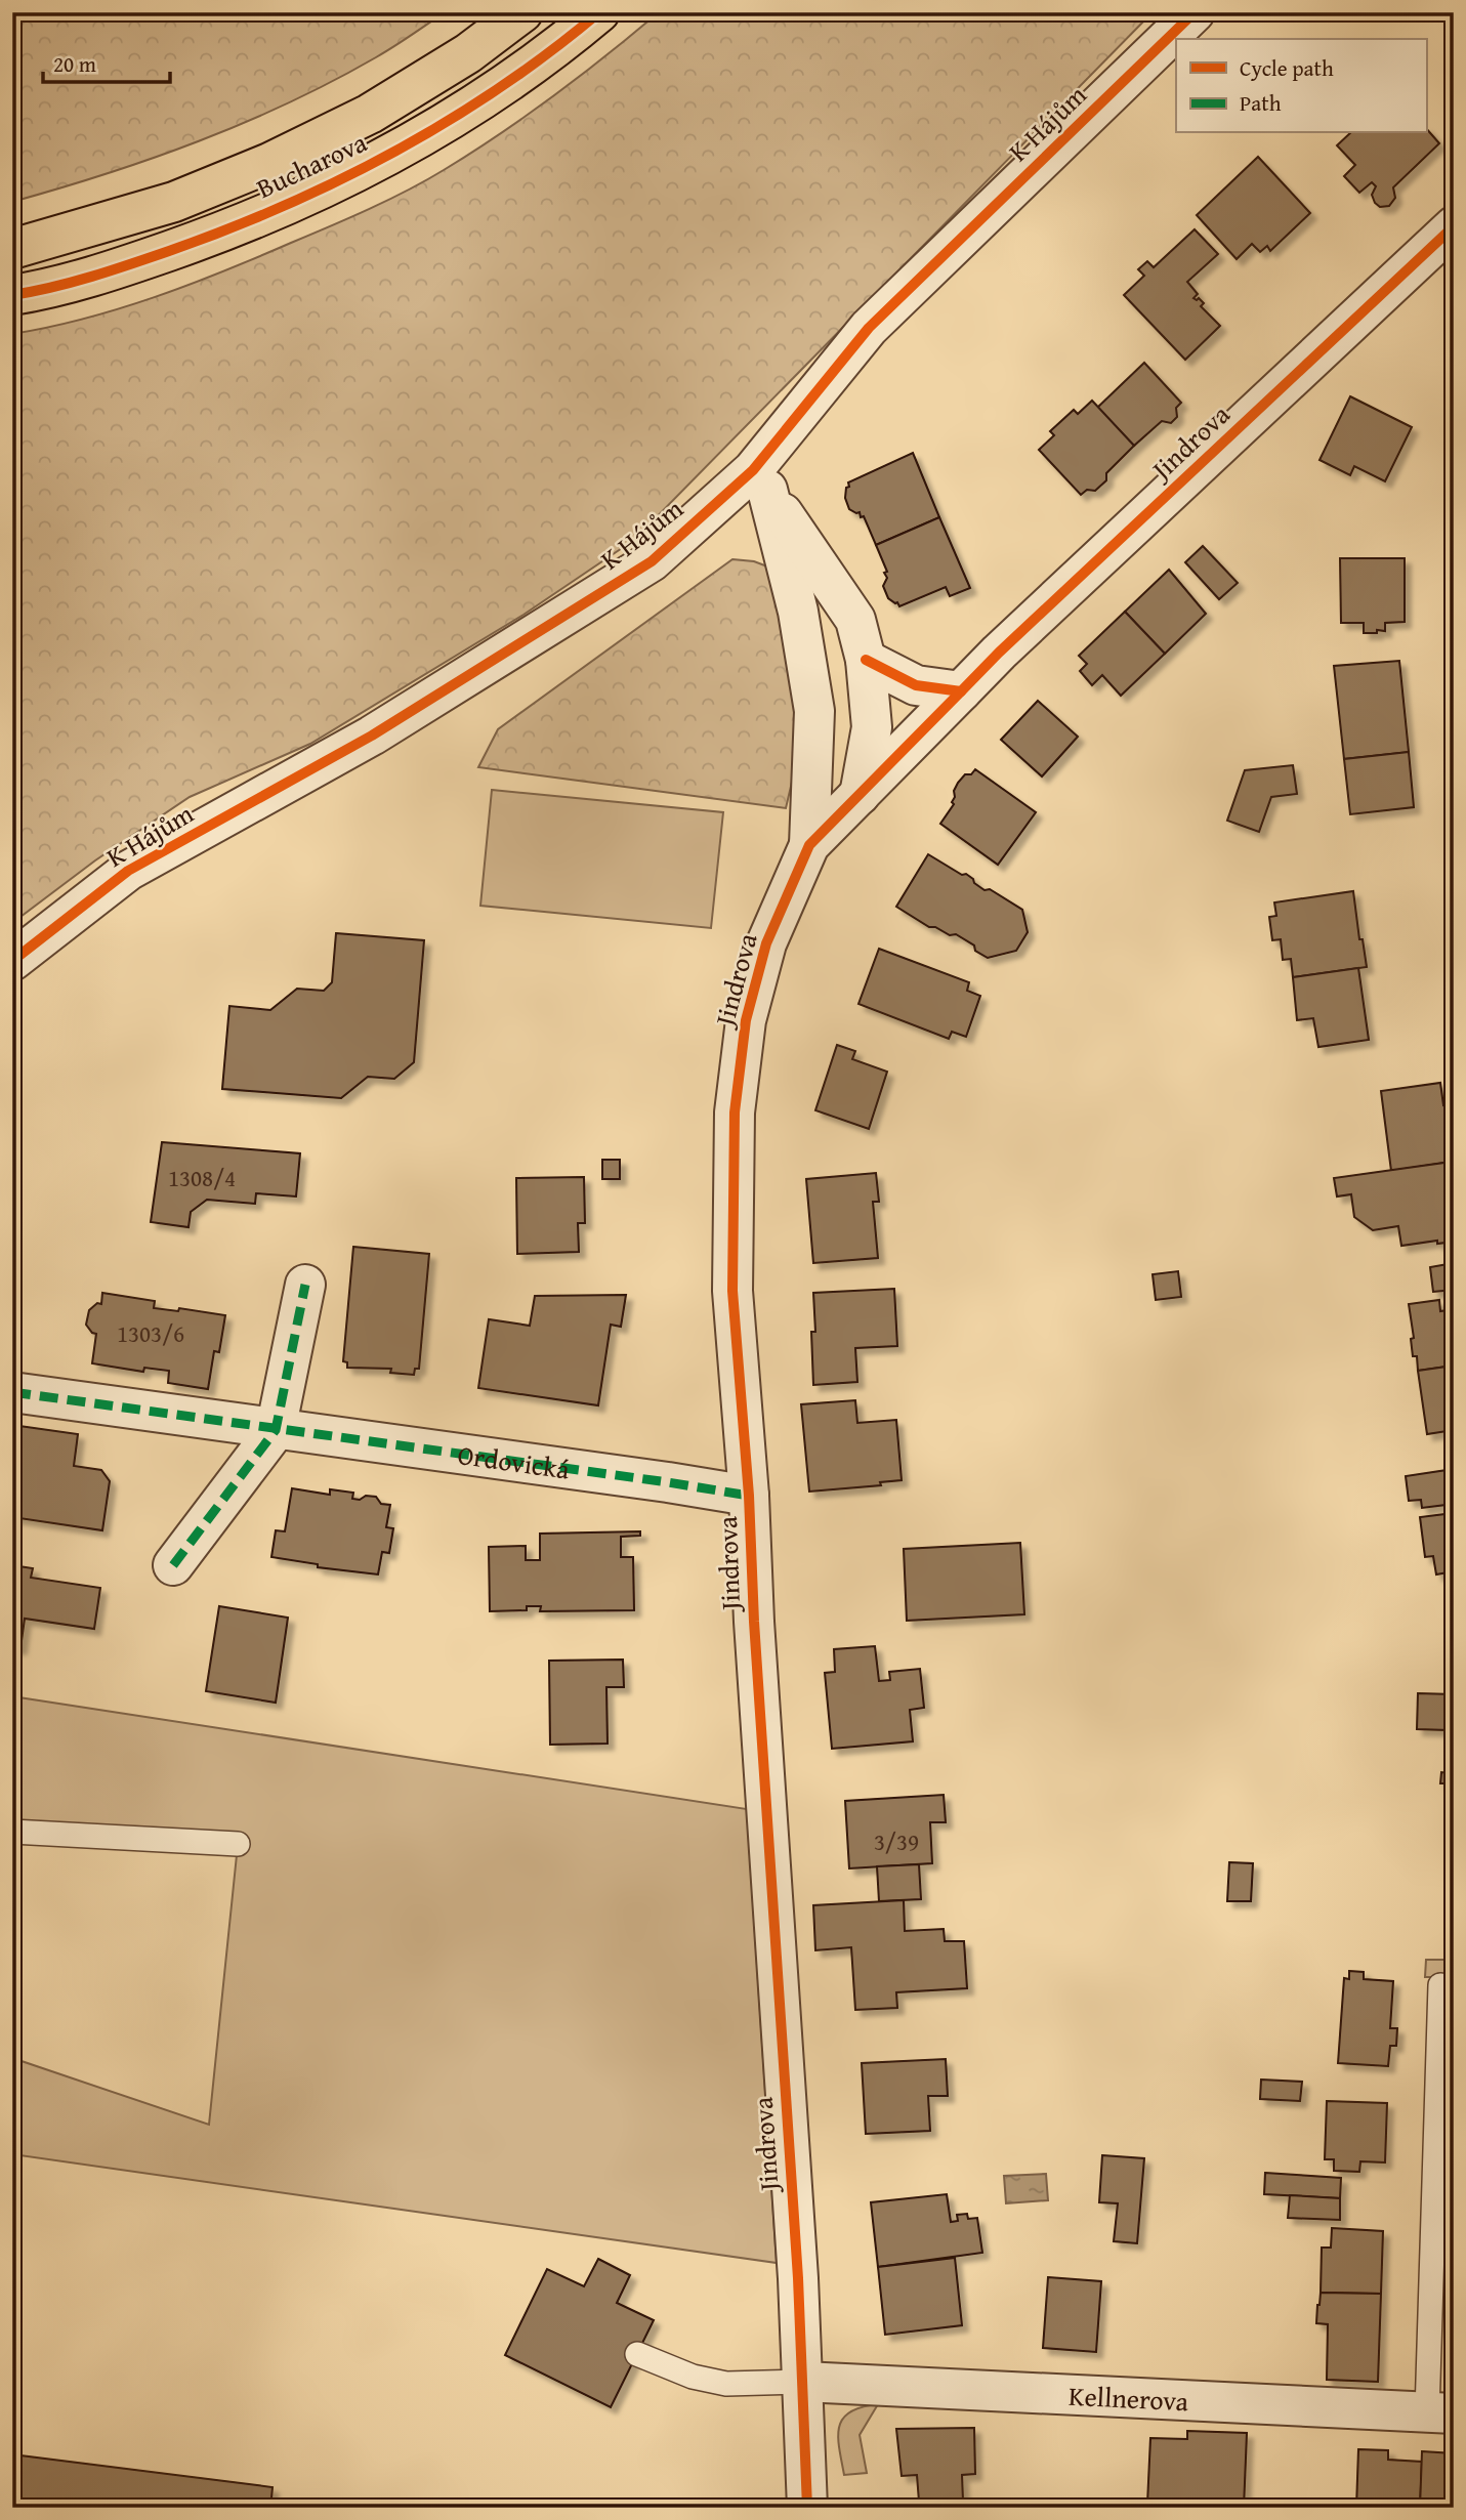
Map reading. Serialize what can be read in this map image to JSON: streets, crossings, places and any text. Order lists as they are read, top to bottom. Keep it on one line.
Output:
{"streets":{"main road":["Bucharova"],"street":["K Hájům","Jindrova","Ordovická","Kellnerova"]},"crossings":[["K Hájům","Jindrova"],["Jindrova","Ordovická"],["Jindrova","Kellnerova"]],"house_numbers":["1308/4","1303/6","3/39"],"legend":["Cycle path","Path"],"scale_bar":"20 m"}
